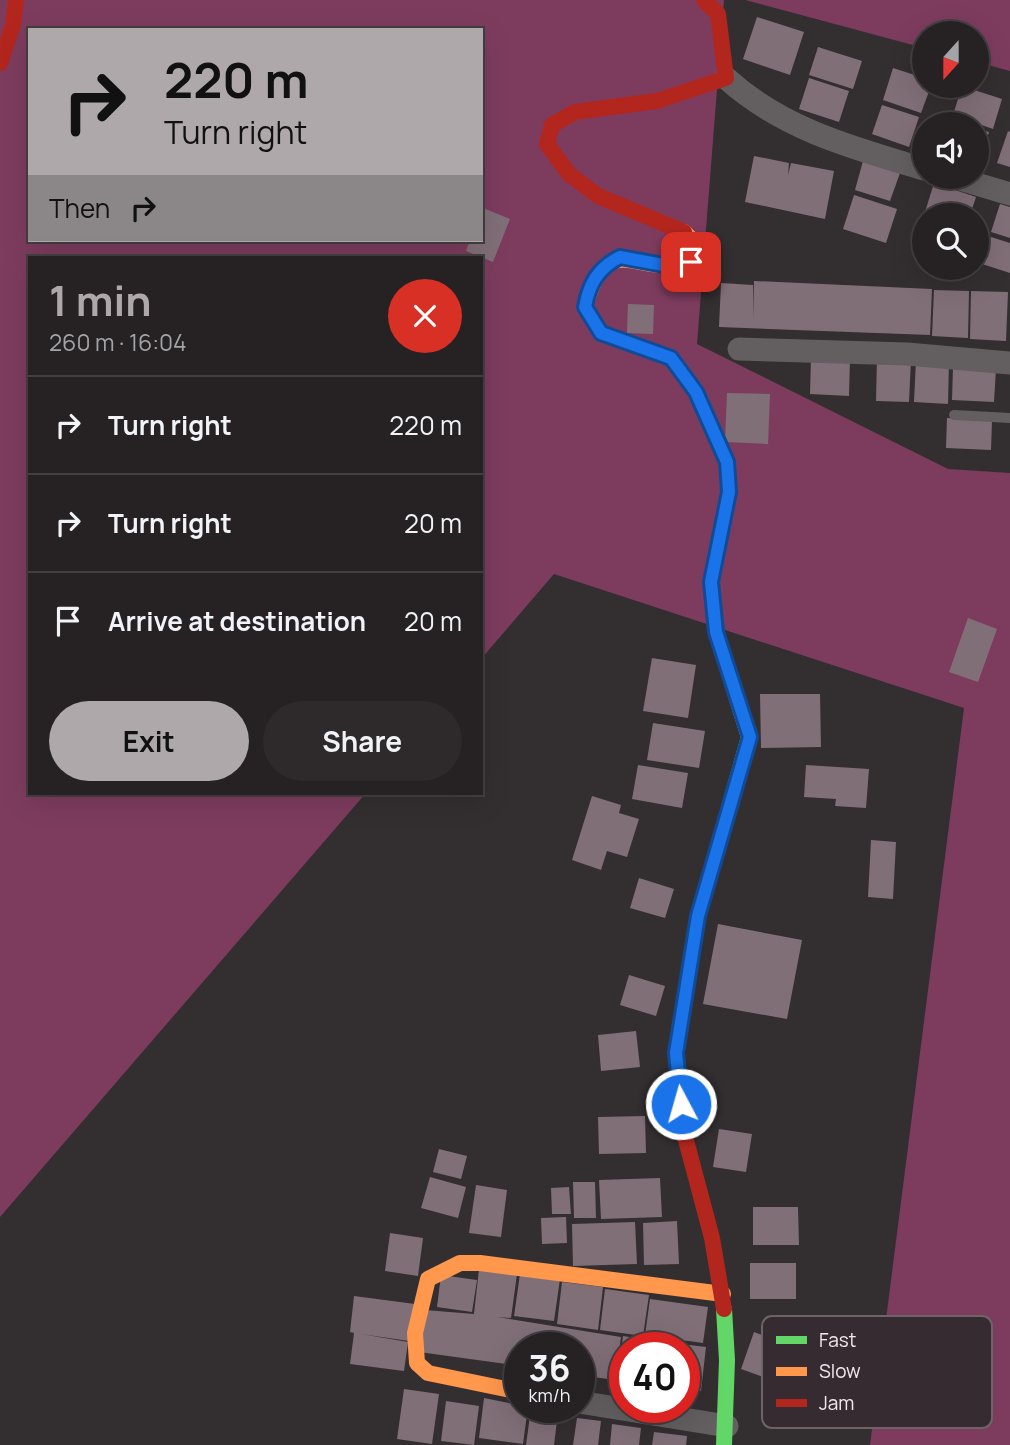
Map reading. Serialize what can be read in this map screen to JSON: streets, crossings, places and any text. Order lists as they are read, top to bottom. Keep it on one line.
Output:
{"legend":["Fast","Slow","Jam"],"north":"bottom","page":{"turn":["220 m","Turn right"],"then":"Then","heading":["1 min","260 m · 16:04"],"list":[{"name":"Turn right","value":"220 m"},{"name":"Turn right","value":"20 m"},{"name":"Arrive at destination","value":"20 m"}],"buttons":["Exit","Share"],"speed":"36 km/h","limit":"40"}}
